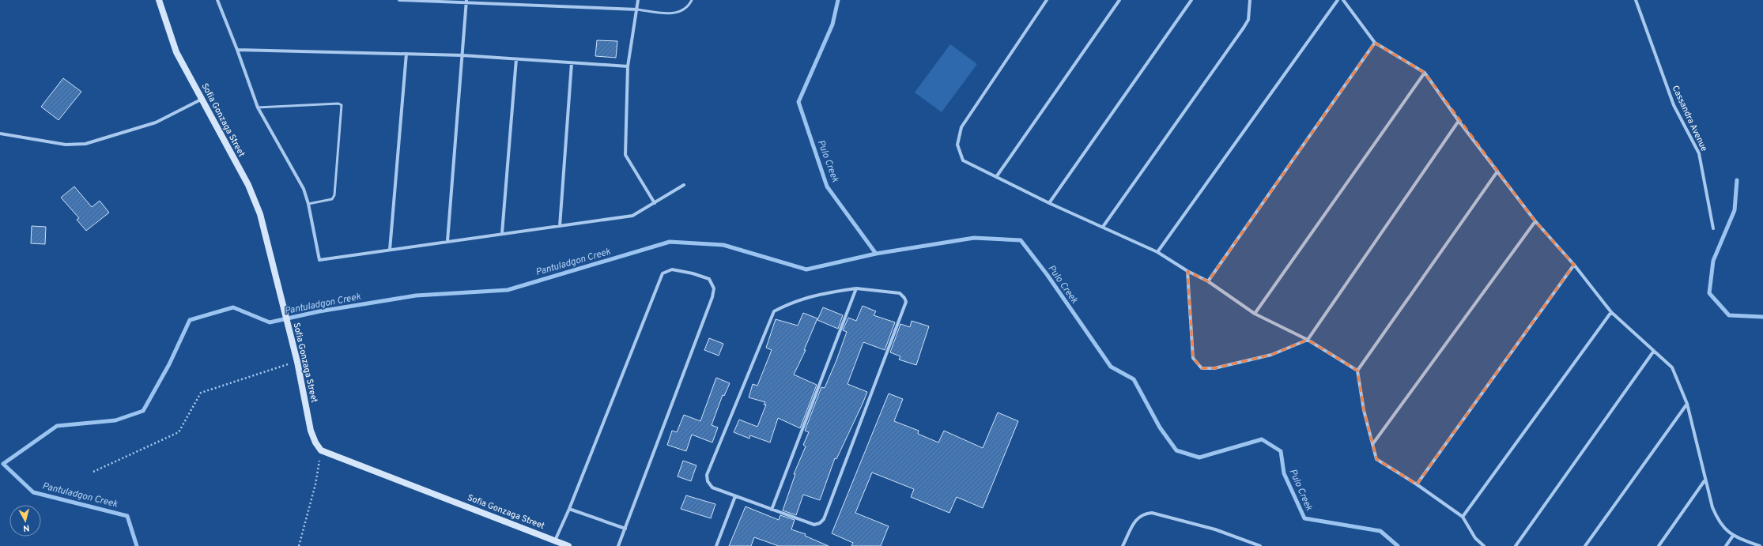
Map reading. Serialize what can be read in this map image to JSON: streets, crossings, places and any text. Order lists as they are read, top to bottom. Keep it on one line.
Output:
{"streets":{"street":["Cassandra Avenue","Sofia Gonzaga Street"]},"water":["Pulo Creek","Pantuladgon Creek"],"north":"bottom"}
